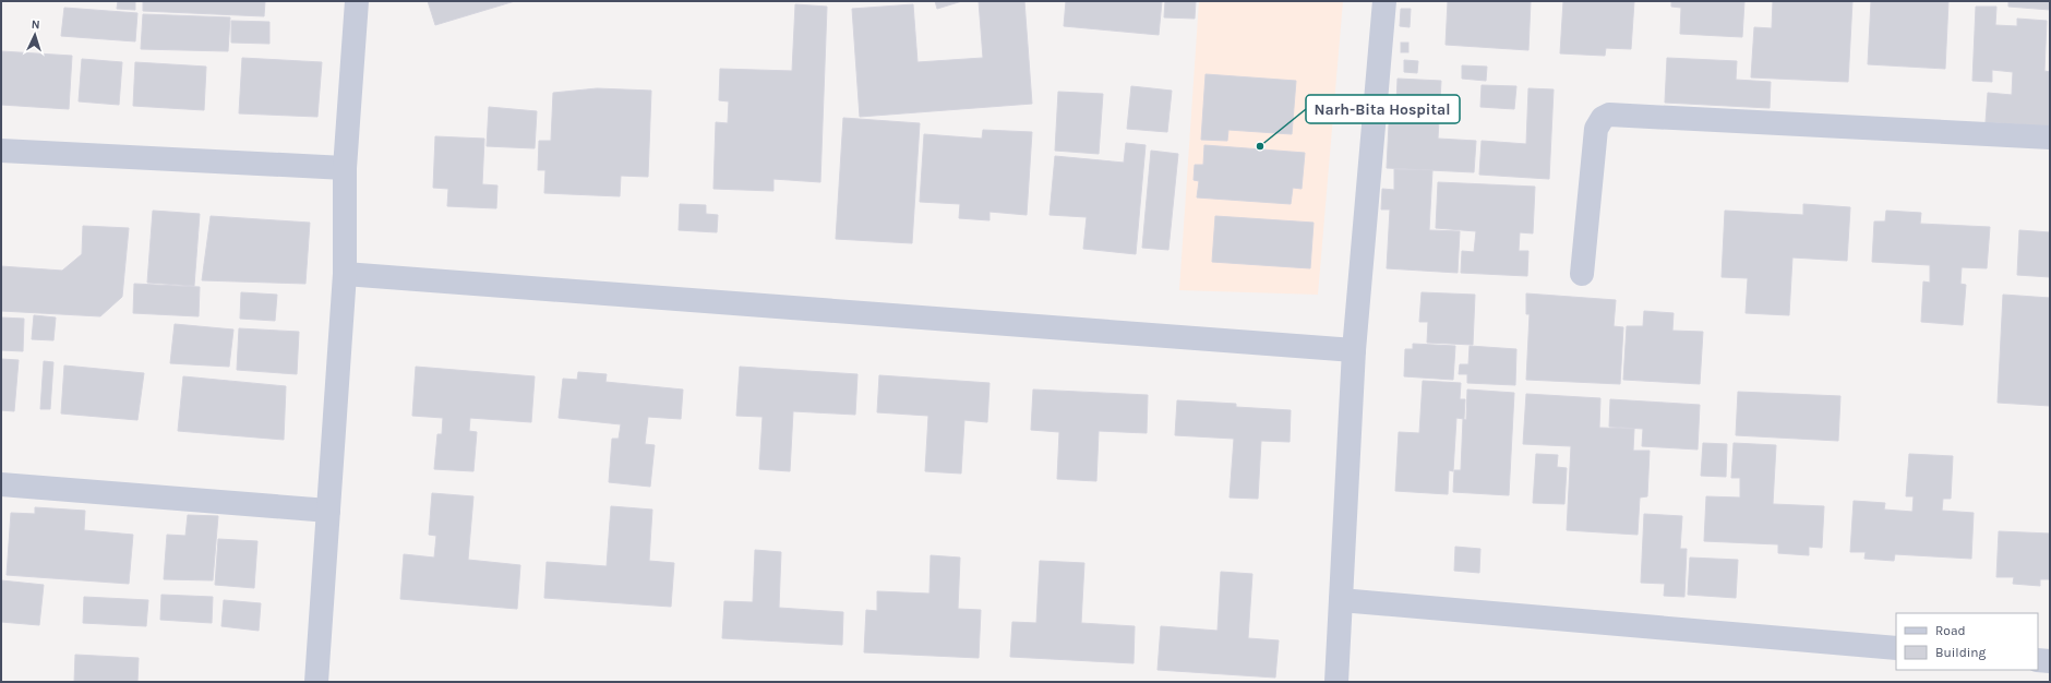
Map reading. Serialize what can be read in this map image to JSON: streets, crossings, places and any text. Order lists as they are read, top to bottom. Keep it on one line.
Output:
{"places":["Narh-Bita Hospital"],"legend":["Road","Building"],"north":"top"}
